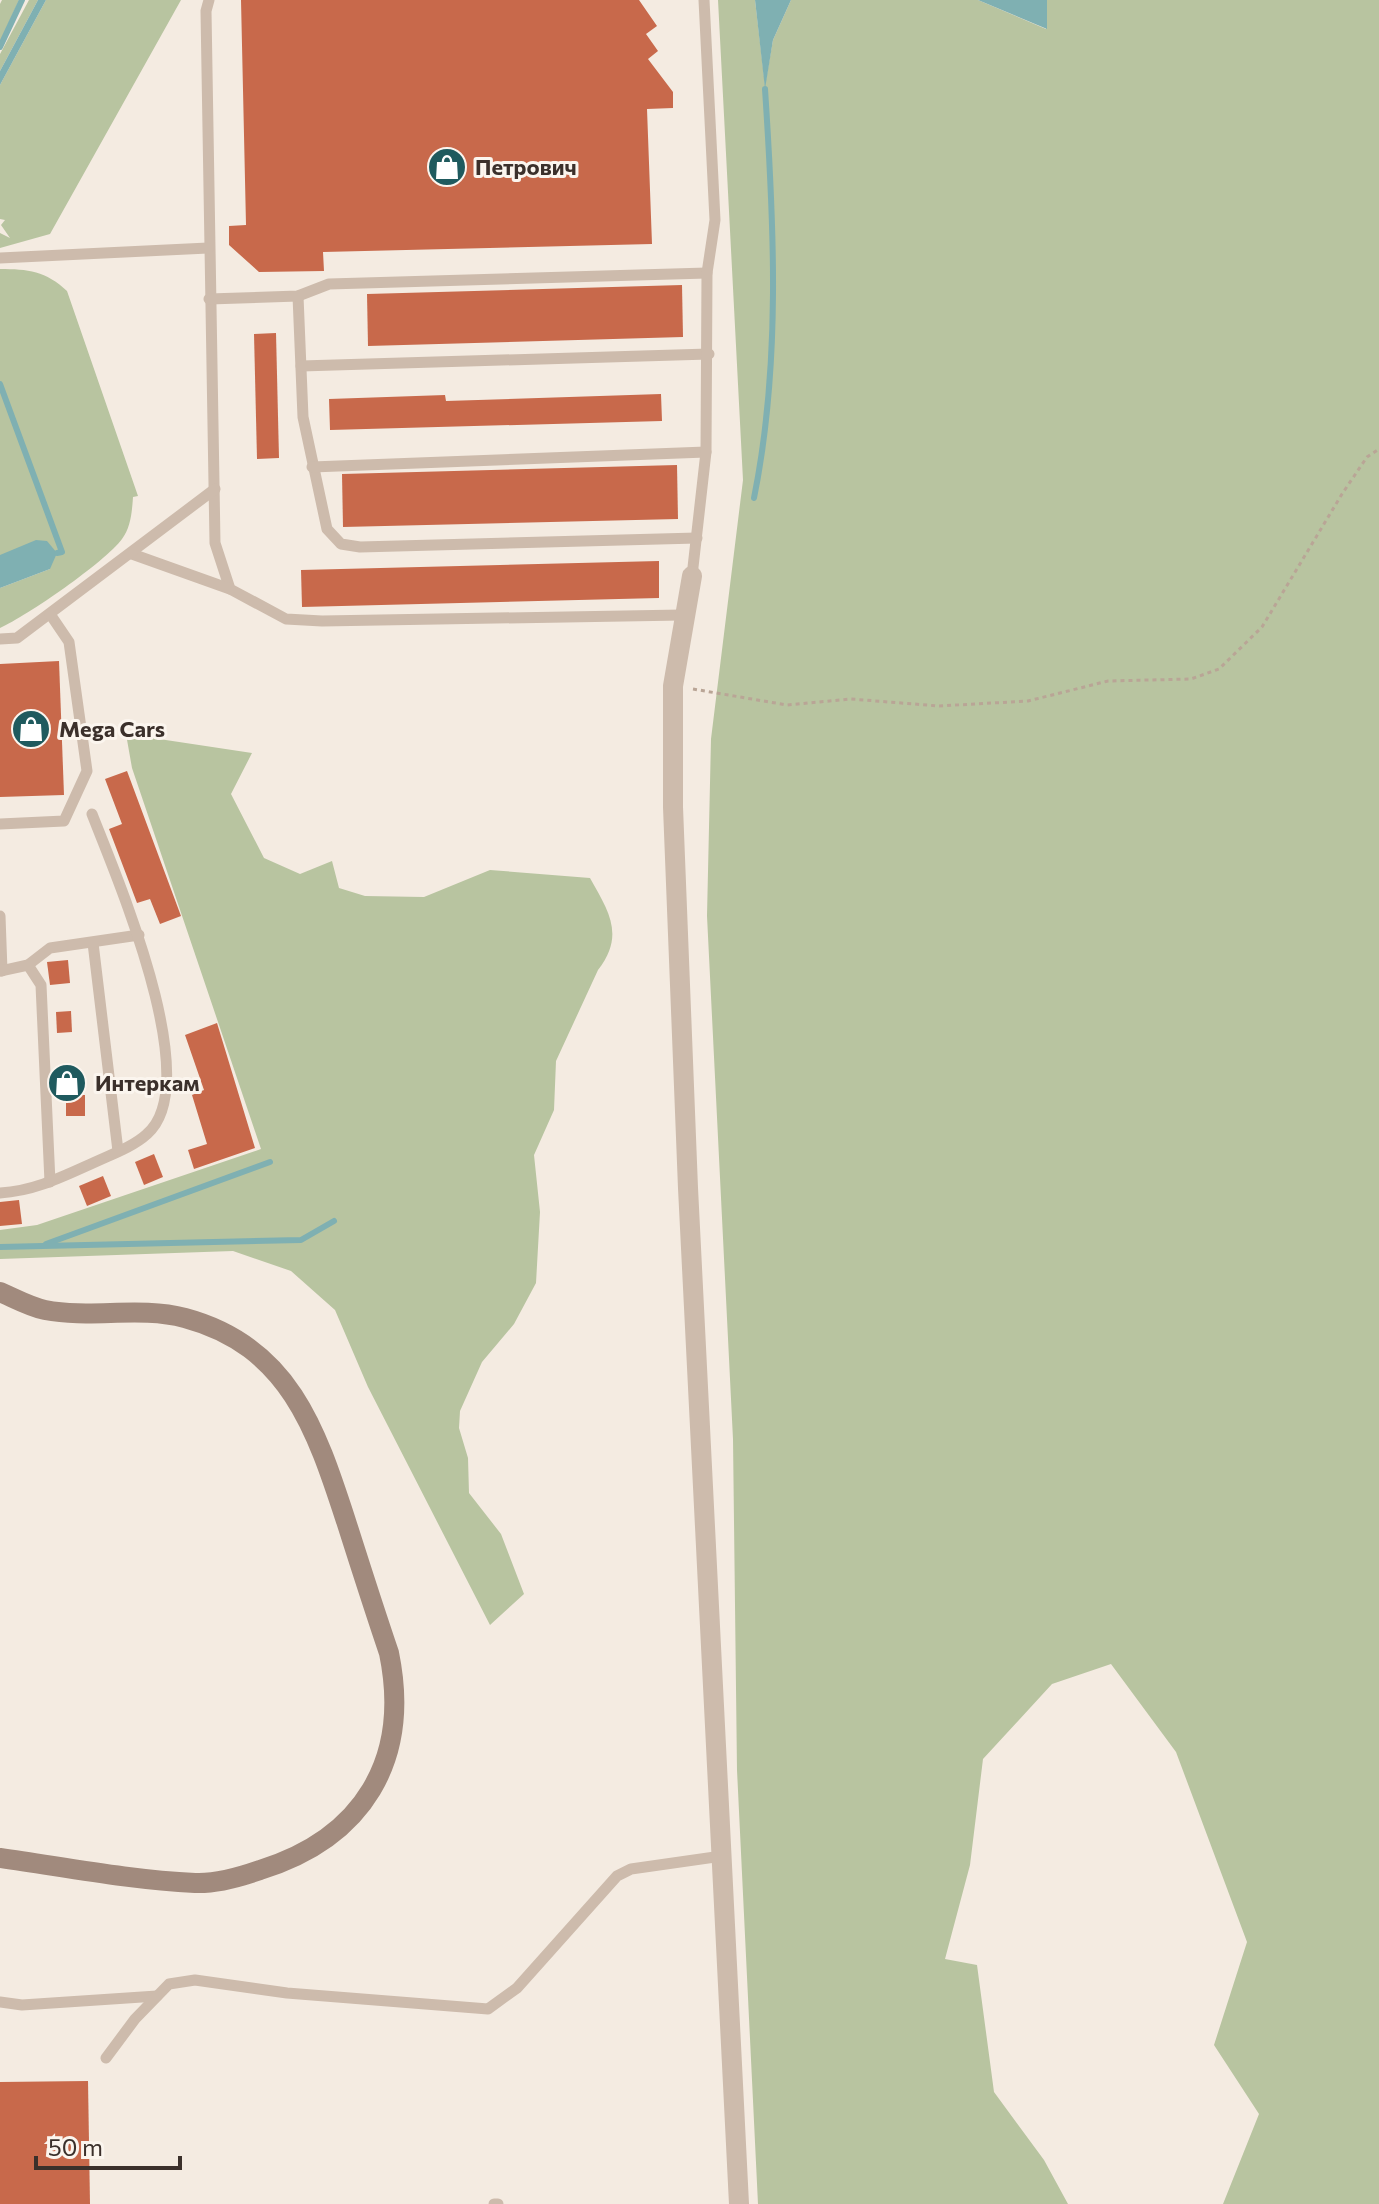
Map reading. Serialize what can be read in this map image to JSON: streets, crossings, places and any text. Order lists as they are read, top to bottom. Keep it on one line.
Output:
{"places":{"shop":["Петрович","Mega Cars","Интеркам"]},"scale_bar":"50 m"}
